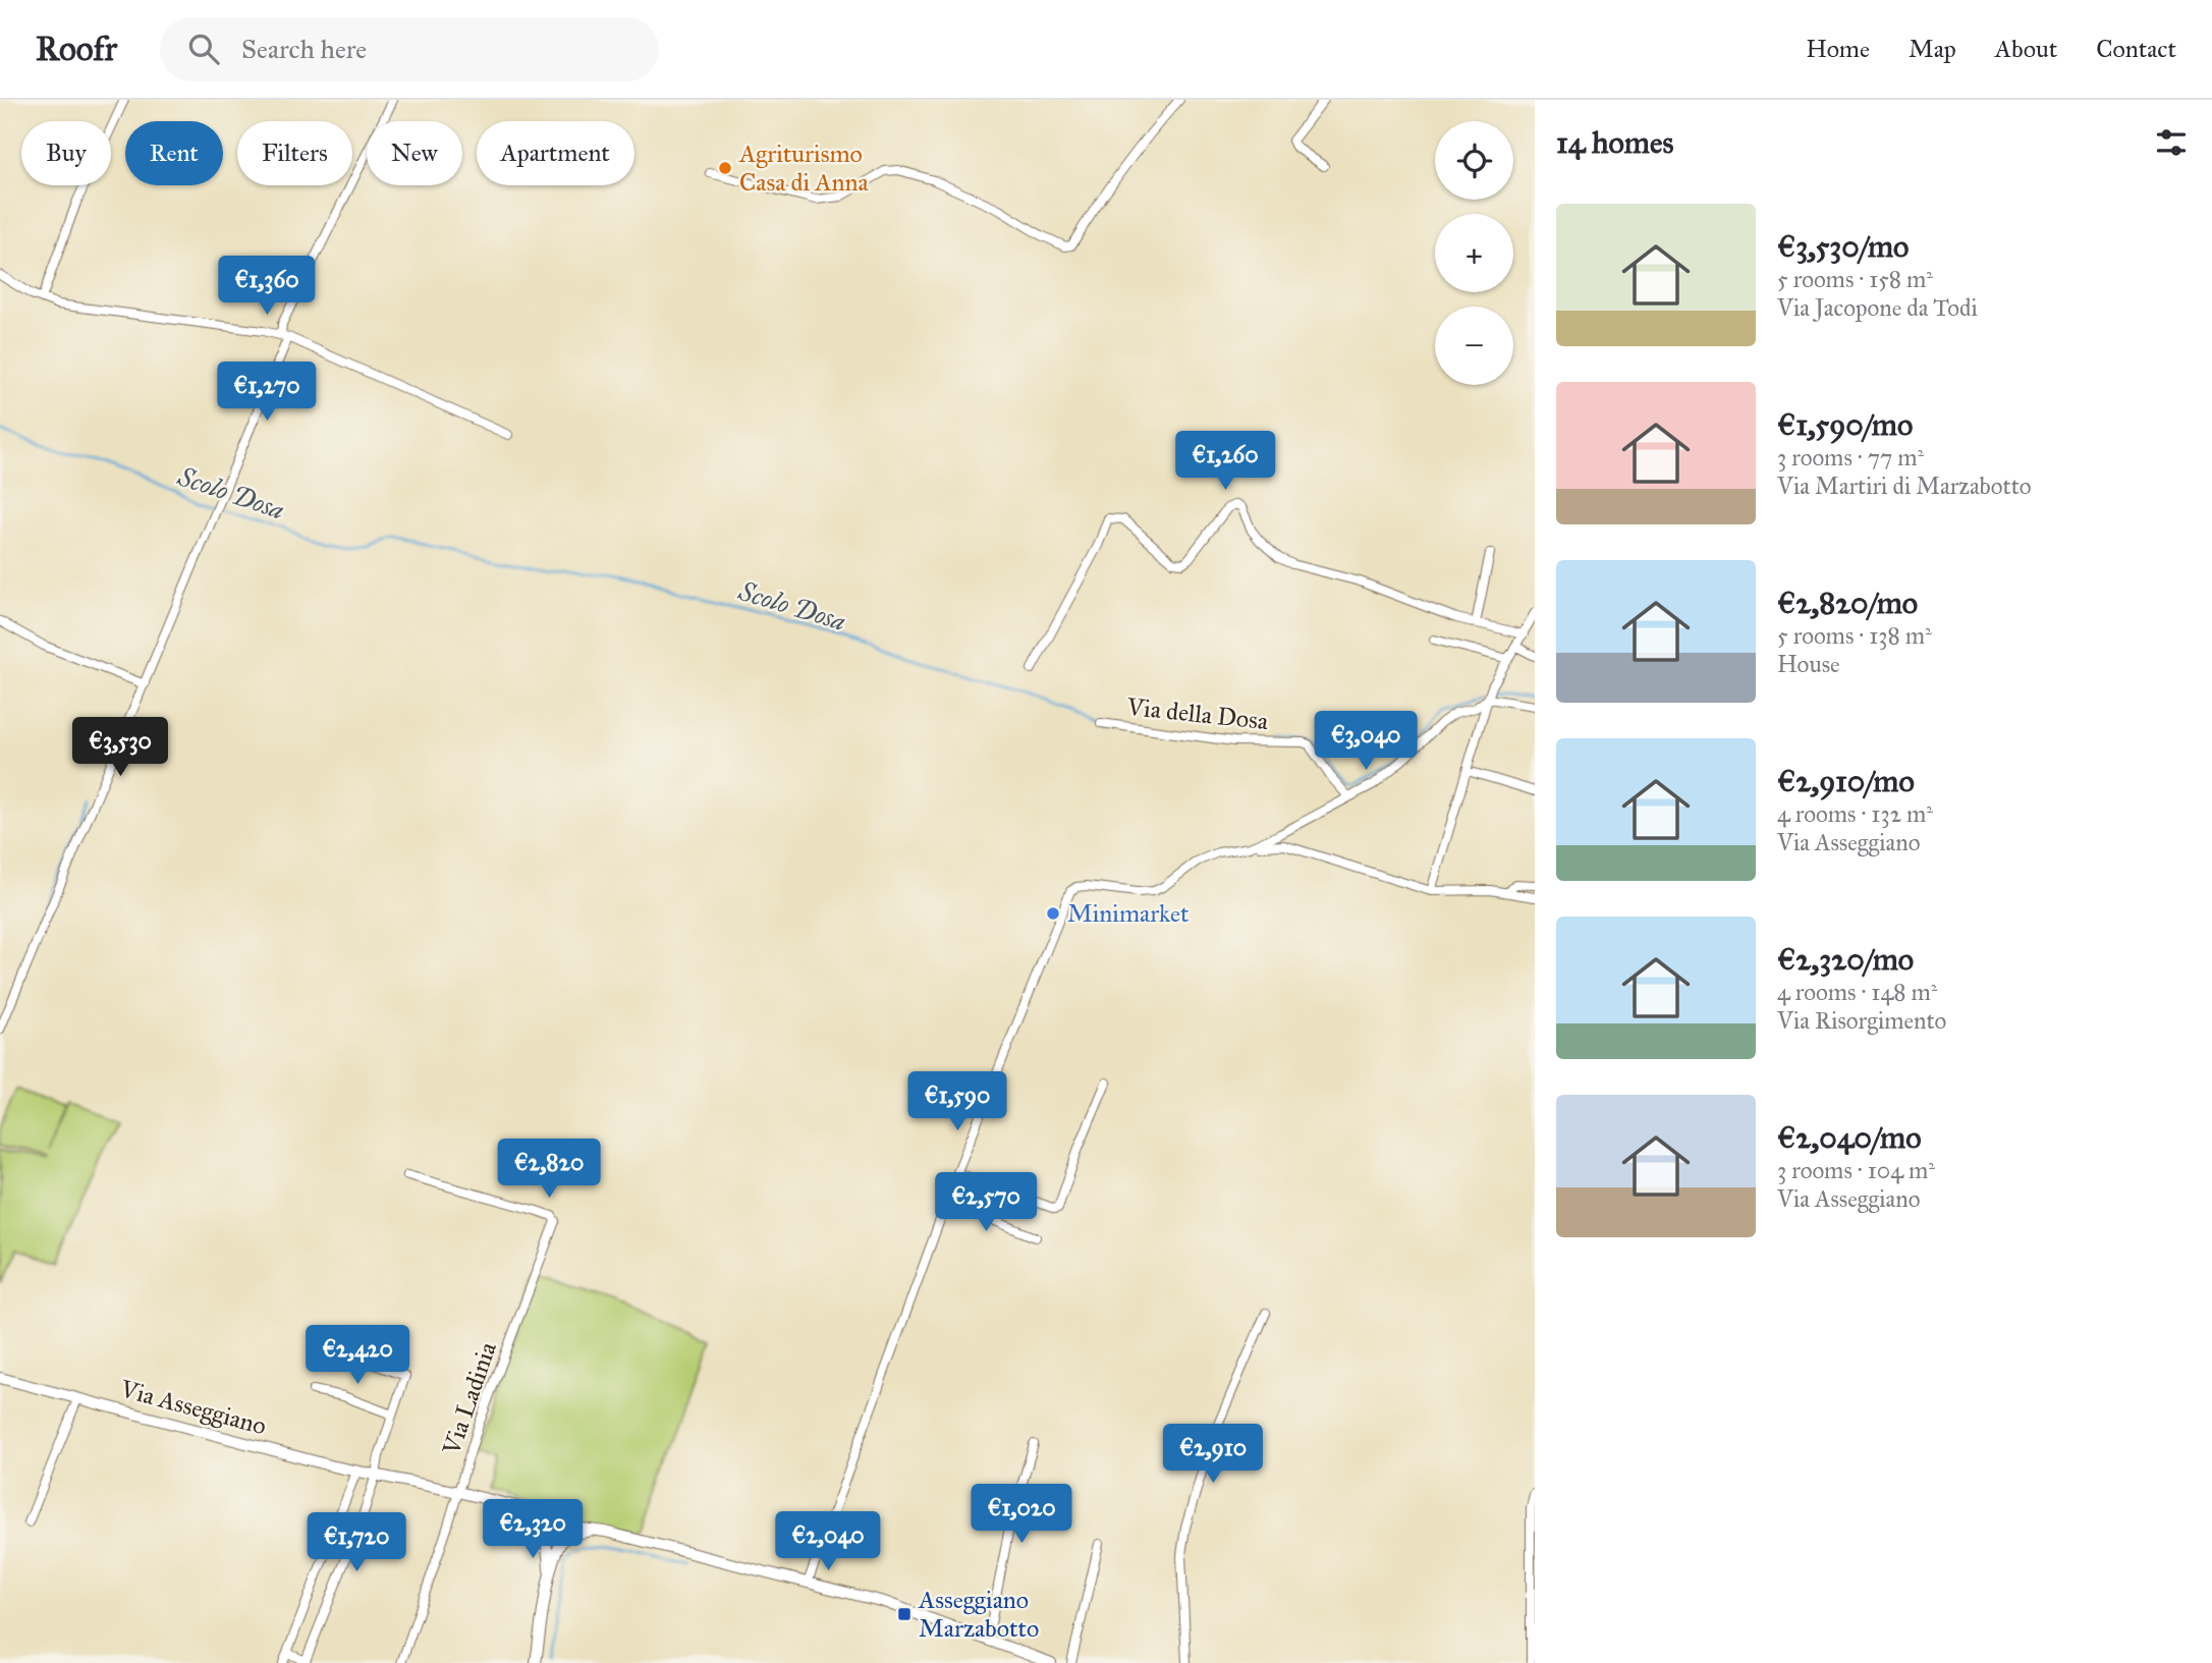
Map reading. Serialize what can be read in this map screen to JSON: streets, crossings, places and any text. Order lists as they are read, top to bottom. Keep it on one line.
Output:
{"streets":{"street":["Via della Dosa","Via Ladinia","Via Asseggiano"]},"crossings":[["Via Ladinia","Via Asseggiano"]],"water":["Scolo Dosa"],"places":{"other":["Agriturismo Casa di Anna","Minimarket"],"transit":["Asseggiano Marzabotto"]},"page":{"header":"Roofr","search":"Search here","nav":["Home","Map","About","Contact"],"heading":"14 homes","map_buttons":["+","−"],"chip":["Buy","Rent","Filters","New","Apartment"],"list":[{"name":"€3,530/mo","note":"5 rooms · 158 m² · Via Jacopone da Todi"},{"name":"€1,590/mo","note":"3 rooms · 77 m² · Via Martiri di Marzabotto"},{"name":"€2,820/mo","note":"5 rooms · 138 m² · House"},{"name":"€2,910/mo","note":"4 rooms · 132 m² · Via Asseggiano"},{"name":"€2,320/mo","note":"4 rooms · 148 m² · Via Risorgimento"},{"name":"€2,040/mo","note":"3 rooms · 104 m² · Via Asseggiano"}],"price":["€1,360","€1,270","€1,260","€3,040","€3,530","€1,590","€2,820","€2,570","€2,420","€2,910","€1,020","€2,320","€2,040","€1,720"]}}
